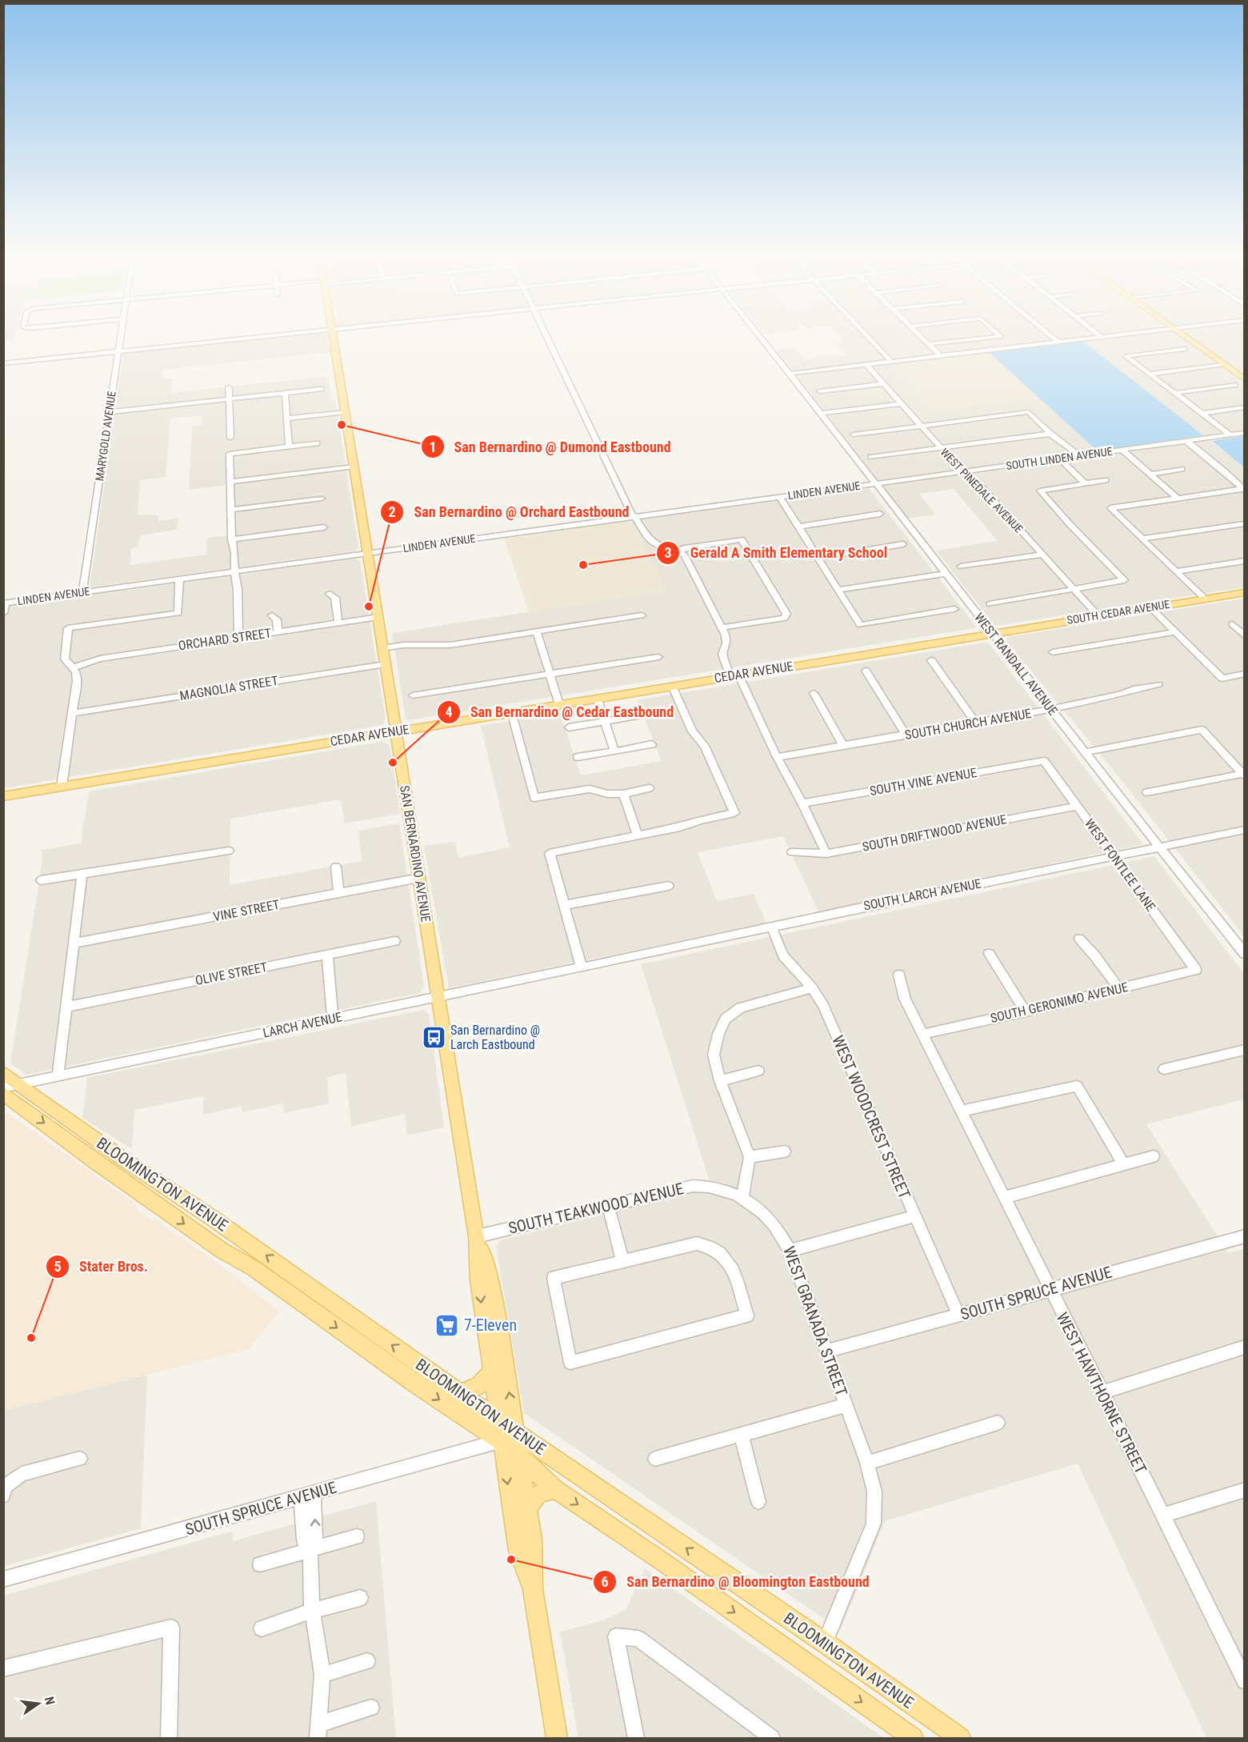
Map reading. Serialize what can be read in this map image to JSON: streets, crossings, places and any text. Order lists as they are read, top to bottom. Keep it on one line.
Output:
{"streets":{"main road":["SOUTH CEDAR AVENUE","CEDAR AVENUE","SAN BERNARDINO AVENUE","BLOOMINGTON AVENUE"],"street":["MARYGOLD AVENUE","SOUTH LINDEN AVENUE","LINDEN AVENUE","WEST PINEDALE AVENUE","ORCHARD STREET","WEST RANDALL AVENUE","MAGNOLIA STREET","SOUTH CHURCH AVENUE","SOUTH VINE AVENUE","SOUTH DRIFTWOOD AVENUE","WEST FONTLEE LANE","SOUTH LARCH AVENUE","VINE STREET","OLIVE STREET","SOUTH GERONIMO AVENUE","LARCH AVENUE","WEST WOODCREST STREET","SOUTH TEAKWOOD AVENUE","SOUTH SPRUCE AVENUE","WEST GRANADA STREET","WEST HAWTHORNE STREET"]},"crossings":[["MARYGOLD AVENUE","LINDEN AVENUE"],["SOUTH LINDEN AVENUE","LINDEN AVENUE"],["SOUTH LINDEN AVENUE","WEST PINEDALE AVENUE"],["SOUTH LINDEN AVENUE","WEST RANDALL AVENUE"],["LINDEN AVENUE","WEST RANDALL AVENUE"],["LINDEN AVENUE","SAN BERNARDINO AVENUE"],["WEST PINEDALE AVENUE","SOUTH CEDAR AVENUE"],["SOUTH CEDAR AVENUE","WEST RANDALL AVENUE"],["SOUTH CEDAR AVENUE","CEDAR AVENUE"],["ORCHARD STREET","SAN BERNARDINO AVENUE"],["WEST RANDALL AVENUE","CEDAR AVENUE"],["WEST RANDALL AVENUE","SOUTH CHURCH AVENUE"],["WEST RANDALL AVENUE","SOUTH LARCH AVENUE"],["CEDAR AVENUE","SAN BERNARDINO AVENUE"],["MAGNOLIA STREET","SAN BERNARDINO AVENUE"],["SOUTH VINE AVENUE","WEST FONTLEE LANE"],["SOUTH DRIFTWOOD AVENUE","WEST FONTLEE LANE"],["SAN BERNARDINO AVENUE","VINE STREET"],["SAN BERNARDINO AVENUE","LARCH AVENUE"],["SAN BERNARDINO AVENUE","SOUTH TEAKWOOD AVENUE"],["WEST FONTLEE LANE","SOUTH LARCH AVENUE"],["WEST FONTLEE LANE","SOUTH GERONIMO AVENUE"],["SOUTH LARCH AVENUE","LARCH AVENUE"],["SOUTH LARCH AVENUE","WEST WOODCREST STREET"],["SOUTH GERONIMO AVENUE","WEST HAWTHORNE STREET"],["LARCH AVENUE","BLOOMINGTON AVENUE"],["WEST WOODCREST STREET","SOUTH SPRUCE AVENUE"],["BLOOMINGTON AVENUE","SOUTH SPRUCE AVENUE"],["BLOOMINGTON AVENUE","WEST GRANADA STREET"],["SOUTH TEAKWOOD AVENUE","WEST GRANADA STREET"],["SOUTH SPRUCE AVENUE","WEST GRANADA STREET"],["SOUTH SPRUCE AVENUE","WEST HAWTHORNE STREET"]],"places":{"other":["San Bernardino @ Dumond Eastbound","Gerald A Smith Elementary School","San Bernardino @ Orchard Eastbound","San Bernardino @ Cedar Eastbound","Stater Bros.","San Bernardino @ Bloomington Eastbound"],"bus stop":["San Bernardino @ Larch Eastbound"],"supermarket":["7-Eleven"]},"north":"right"}
